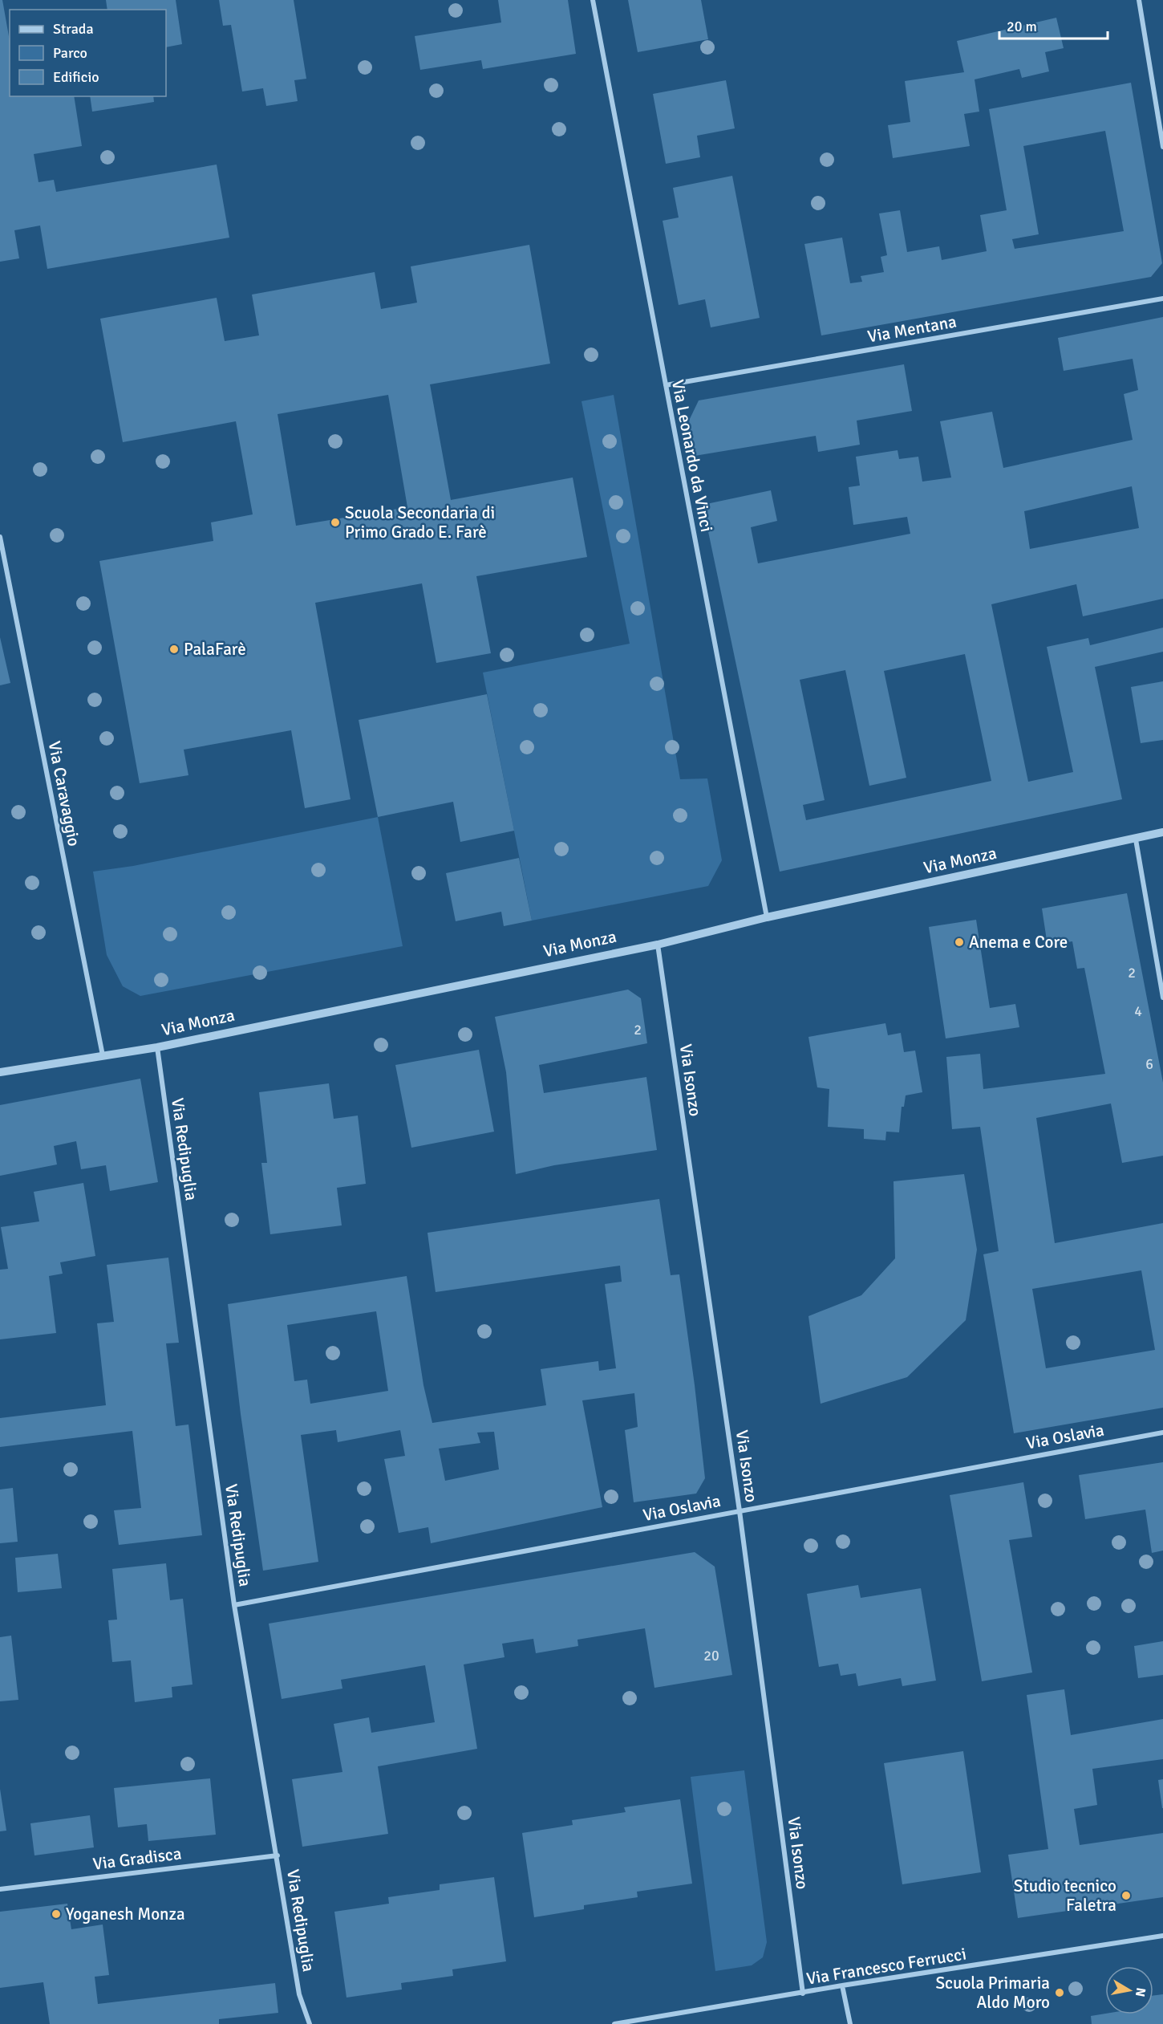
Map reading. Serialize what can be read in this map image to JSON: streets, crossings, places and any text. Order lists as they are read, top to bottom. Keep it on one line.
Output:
{"streets":{"street":["Via Mentana","Via Leonardo da Vinci","Via Caravaggio","Via Monza","Via Isonzo","Via Redipuglia","Via Oslavia","Via Gradisca","Via Francesco Ferrucci"]},"crossings":[["Via Mentana","Via Leonardo da Vinci"],["Via Leonardo da Vinci","Via Monza"],["Via Caravaggio","Via Monza"],["Via Monza","Via Isonzo"],["Via Monza","Via Redipuglia"],["Via Isonzo","Via Oslavia"],["Via Isonzo","Via Francesco Ferrucci"],["Via Redipuglia","Via Oslavia"],["Via Redipuglia","Via Gradisca"]],"places":["Scuola Secondaria di Primo Grado E. Farè","PalaFarè","Anema e Core","Studio tecnico Faletra","Yoganesh Monza","Scuola Primaria Aldo Moro"],"house_numbers":["2","4","2","6","20"],"legend":["Strada","Parco","Edificio"],"scale_bar":"20 m","north":"right"}
